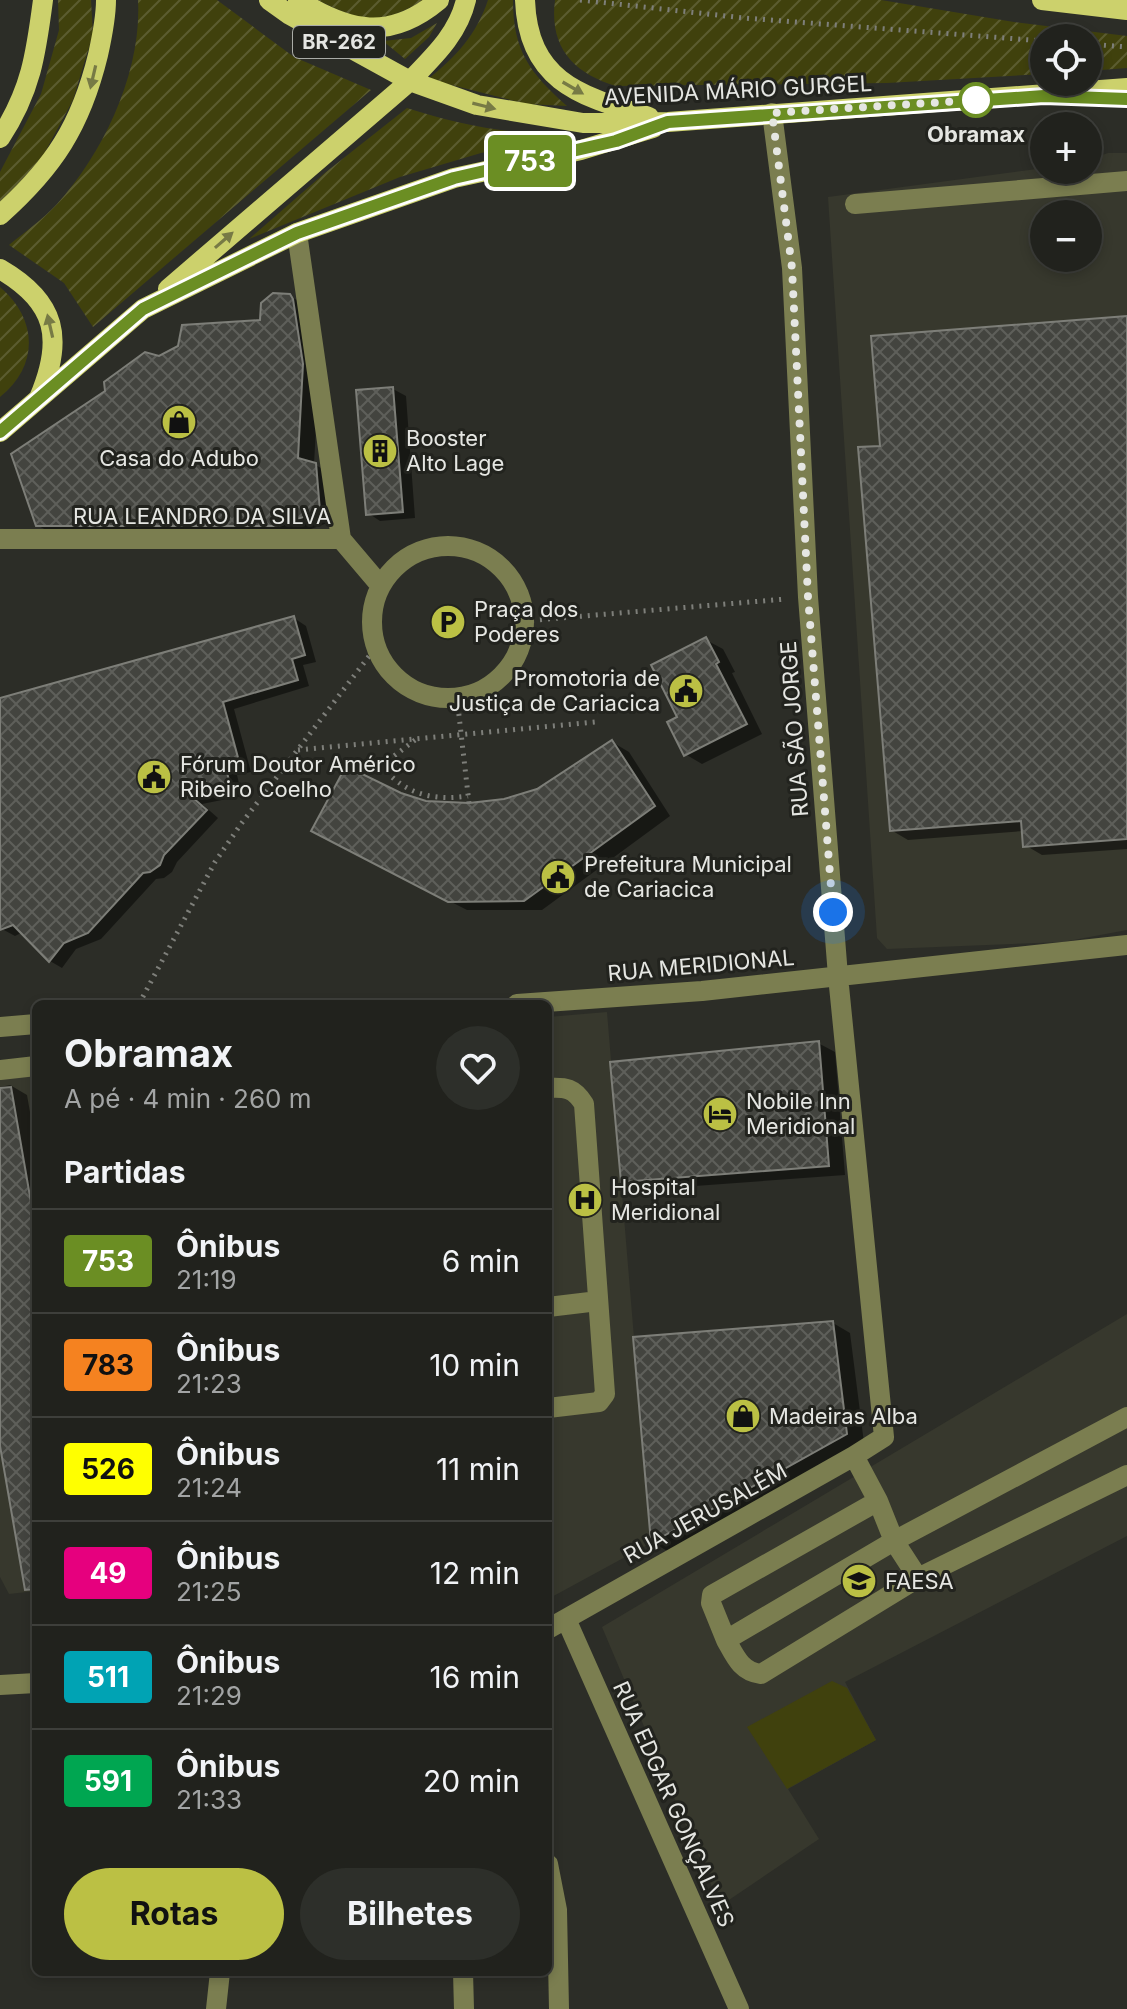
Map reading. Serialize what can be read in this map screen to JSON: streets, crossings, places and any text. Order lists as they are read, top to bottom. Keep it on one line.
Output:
{"streets":{"main road":["BR-262","AVENIDA MÁRIO GURGEL"],"street":["RUA LEANDRO DA SILVA","RUA SÃO JORGE","RUA MERIDIONAL","RUA JERUSALÉM","RUA EDGAR GONÇALVES"]},"crossings":[["AVENIDA MÁRIO GURGEL","RUA SÃO JORGE"],["RUA SÃO JORGE","RUA MERIDIONAL"],["RUA SÃO JORGE","RUA JERUSALÉM"],["RUA JERUSALÉM","RUA EDGAR GONÇALVES"]],"places":{"other":["Obramax"],"shop":["Casa do Adubo","Madeiras Alba"],"building":["Booster Alto Lage"],"parking":["Praça dos Poderes"],"public building":["Promotoria de Justiça de Cariacica","Fórum Doutor Américo Ribeiro Coelho","Prefeitura Municipal de Cariacica"],"hotel":["Nobile Inn Meridional"],"hospital":["Hospital Meridional"],"school or university":["FAESA"]},"lines":["bus line 753"],"page":{"on_map":"753","map_buttons":["+","−"],"heading":[["Obramax","A pé · 4 min · 260 m"],"Partidas"],"list":[{"mark":"753","name":"Ônibus","note":"21:19","value":"6 min"},{"mark":"783","name":"Ônibus","note":"21:23","value":"10 min"},{"mark":"526","name":"Ônibus","note":"21:24","value":"11 min"},{"mark":"49","name":"Ônibus","note":"21:25","value":"12 min"},{"mark":"511","name":"Ônibus","note":"21:29","value":"16 min"},{"mark":"591","name":"Ônibus","note":"21:33","value":"20 min"}],"buttons":["Rotas","Bilhetes"]}}
